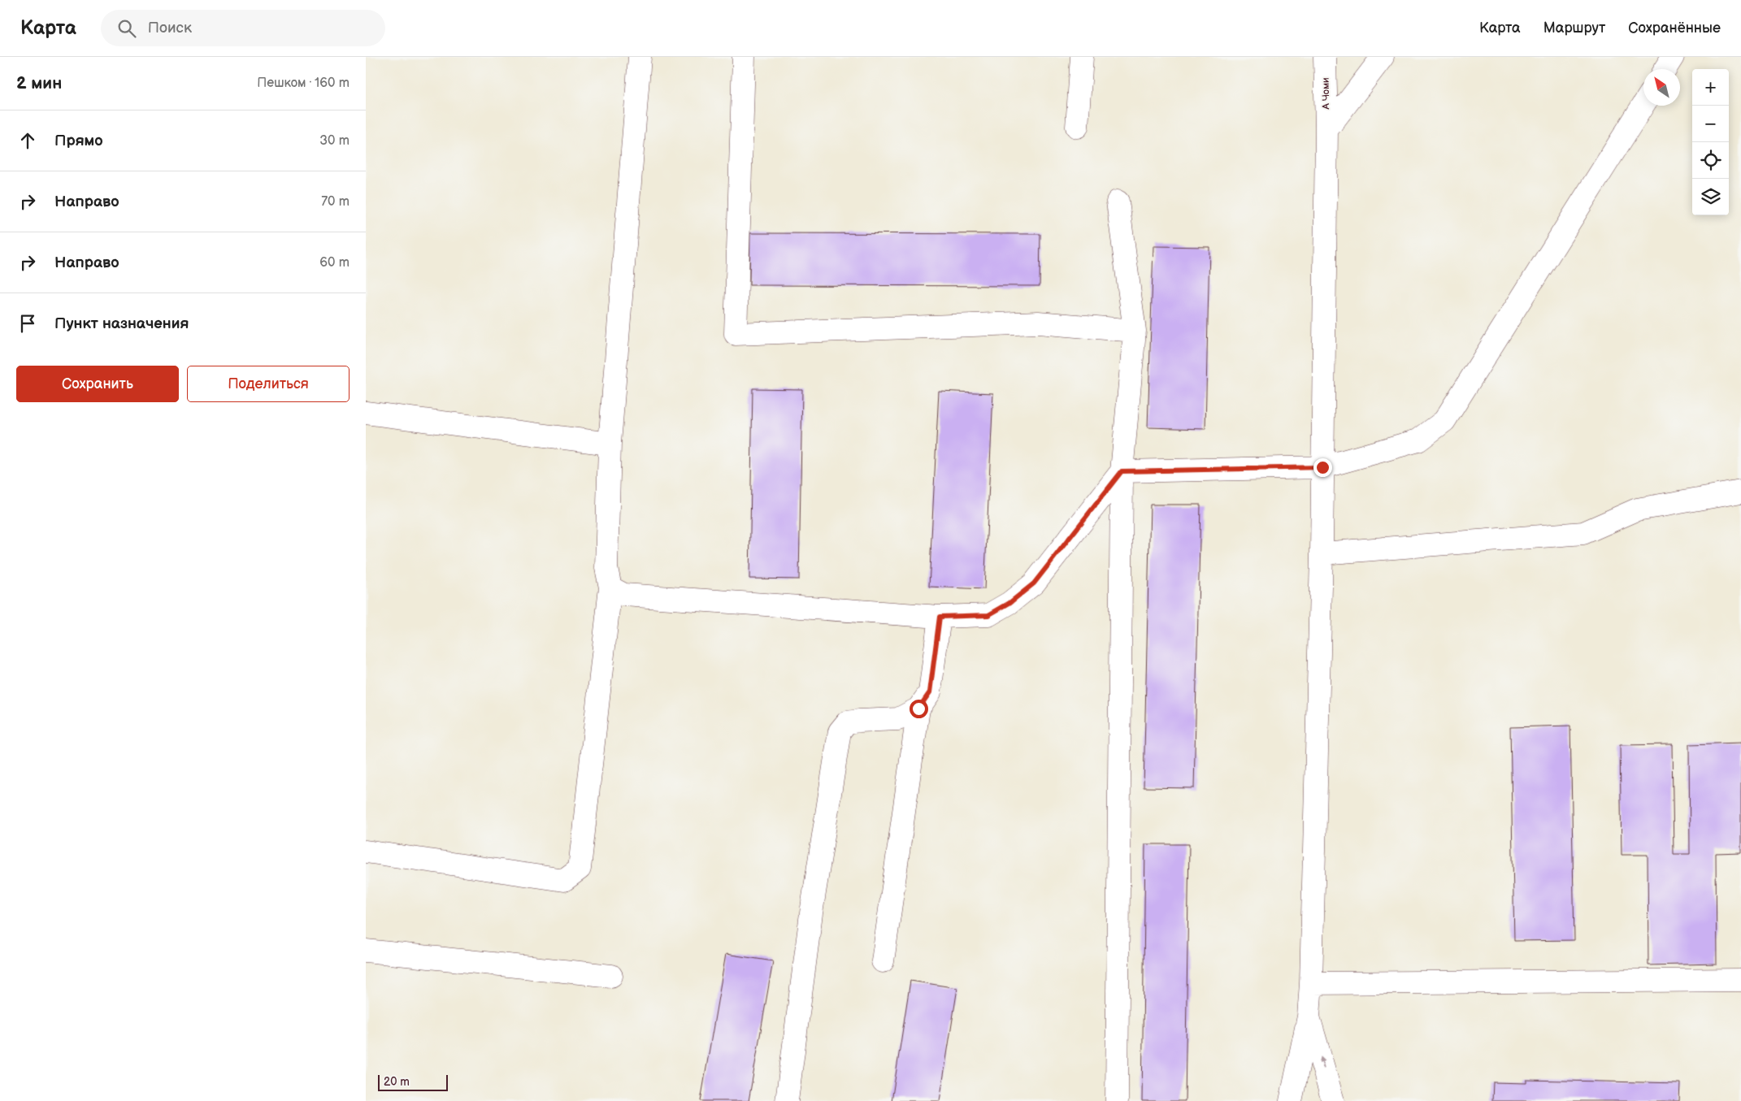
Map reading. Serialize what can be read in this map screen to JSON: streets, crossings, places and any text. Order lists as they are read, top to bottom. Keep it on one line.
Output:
{"streets":{"street":["А Чоми"]},"scale_bar":"20 m","north":"top left","page":{"header":"Карта","search":"Поиск","nav":["Карта","Маршрут","Сохранённые"],"heading":["2 мин","Пешком · 160 m"],"map_buttons":["+","−"],"list":[["Прямо","30 m"],["Направо","70 m"],["Направо","60 m"],"Пункт назначения"],"buttons":["Сохранить","Поделиться"],"scale":"20 m"}}
